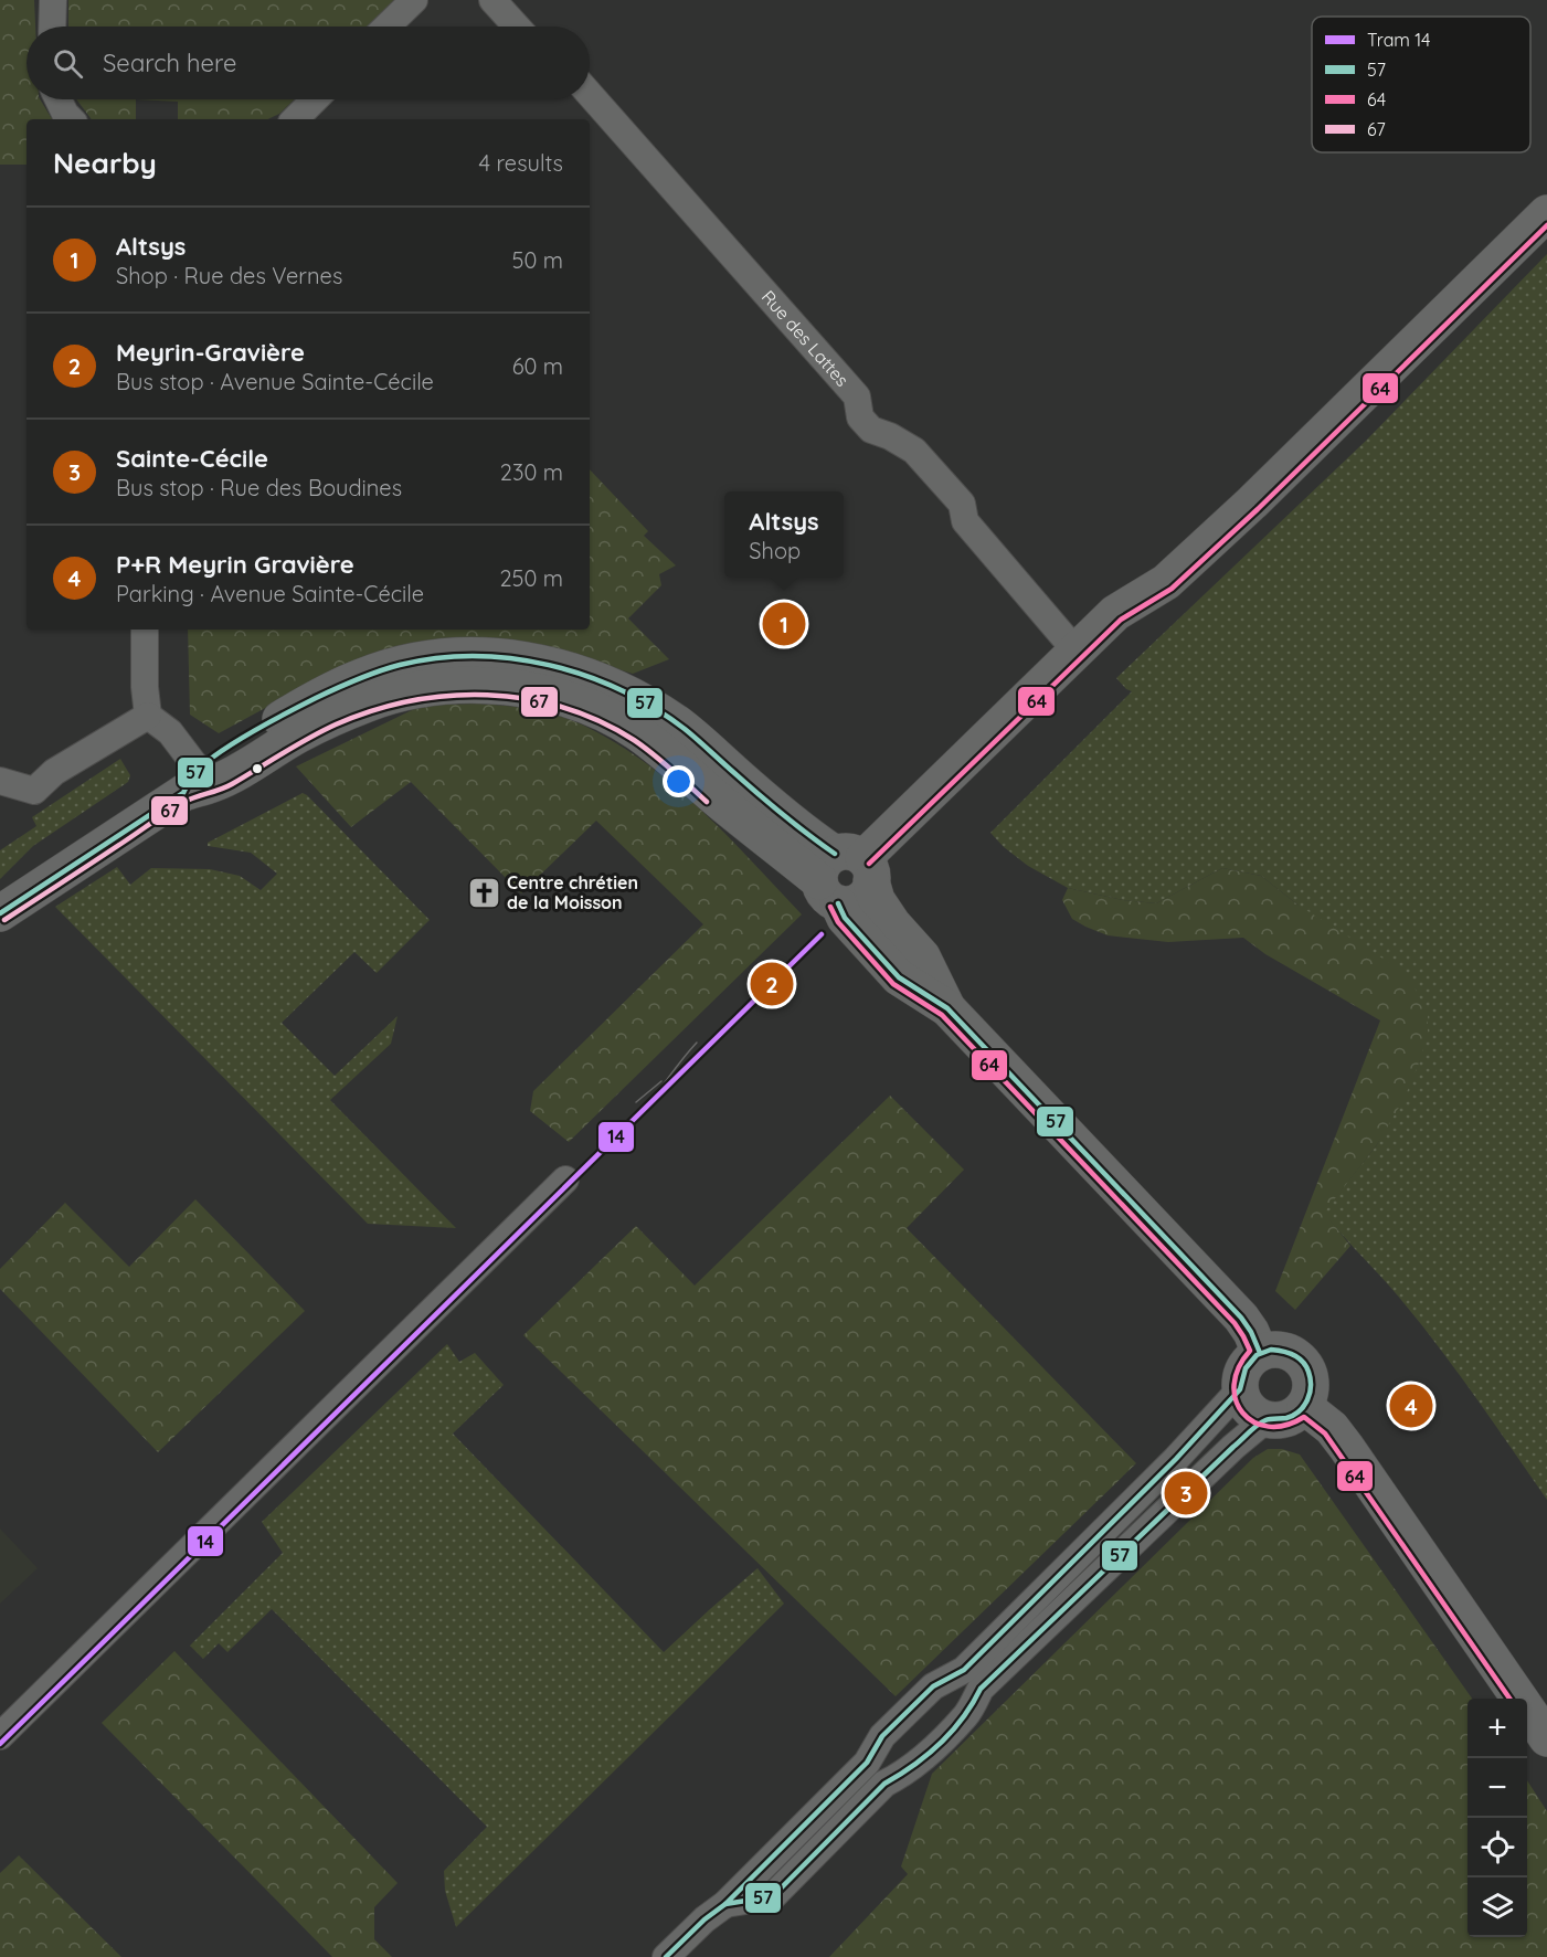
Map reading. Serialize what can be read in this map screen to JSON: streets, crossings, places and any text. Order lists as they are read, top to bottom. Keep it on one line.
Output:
{"streets":{"street":["Rue des Lattes"]},"places":{"church":["Centre chrétien de la Moisson"]},"lines":["transit line 64","transit line 57","transit line 67","tram line 14"],"legend":["Tram 14","57","64","67"],"page":{"search":"Search here","heading":["Nearby","4 results"],"list":[{"mark":"1","name":"Altsys","note":"Shop · Rue des Vernes","value":"50 m"},{"mark":"2","name":"Meyrin-Gravière","note":"Bus stop · Avenue Sainte-Cécile","value":"60 m"},{"mark":"3","name":"Sainte-Cécile","note":"Bus stop · Rue des Boudines","value":"230 m"},{"mark":"4","name":"P+R Meyrin Gravière","note":"Parking · Avenue Sainte-Cécile","value":"250 m"}],"popup":["Altsys","Shop"],"pins":["1","2","4","3"],"map_buttons":["+","−"]}}
